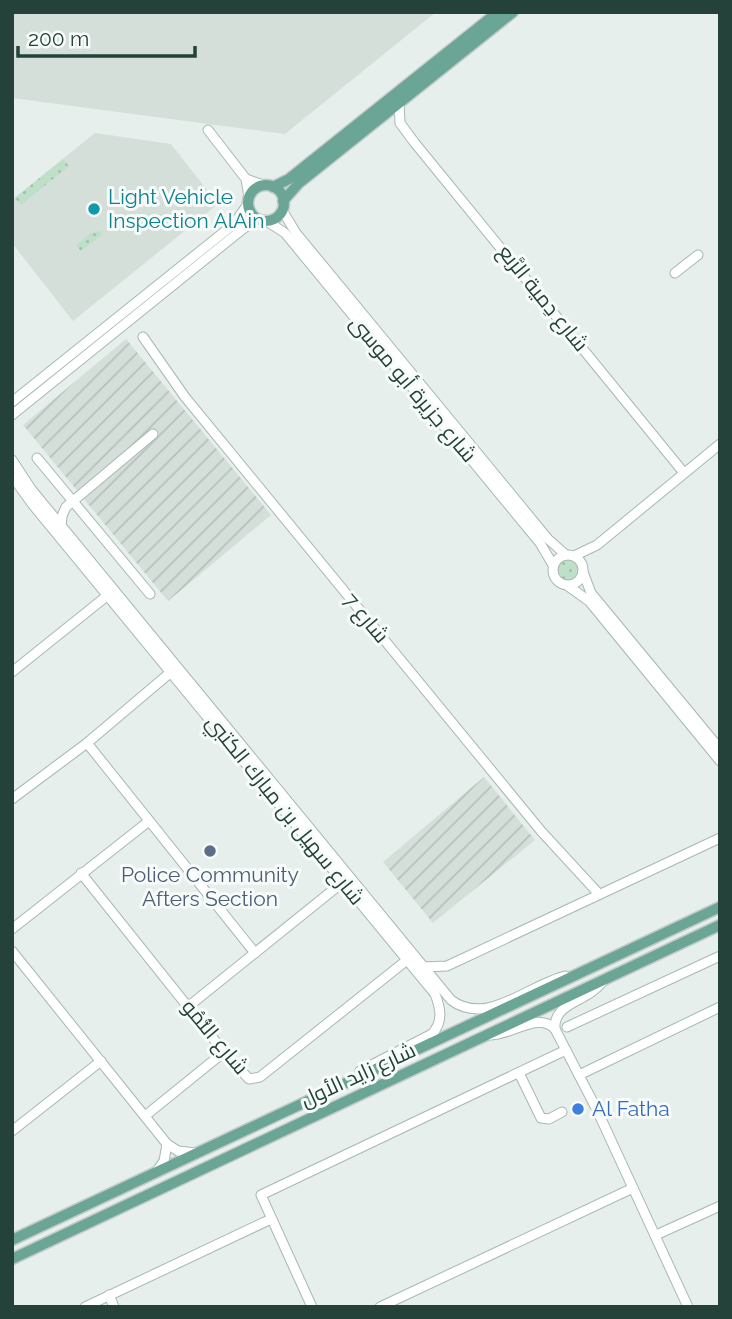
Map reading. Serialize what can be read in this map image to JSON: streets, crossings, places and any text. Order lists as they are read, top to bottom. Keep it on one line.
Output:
{"streets":{"main road":["شارع زايد الأول"],"street":["شارع دِمية الرَّبع","شارع جزيرة أبو موسى","شارع 7","شارع سهيل بن مبارك الكتبي","شارع النُّمُو"]},"crossings":[["شارع سهيل بن مبارك الكتبي","شارع النُّمُو"],["شارع سهيل بن مبارك الكتبي","شارع زايد الأول"]],"places":["Light Vehicle Inspection AlAin","Police Community Afters Section","Al Fatha"],"scale_bar":"200 m"}
